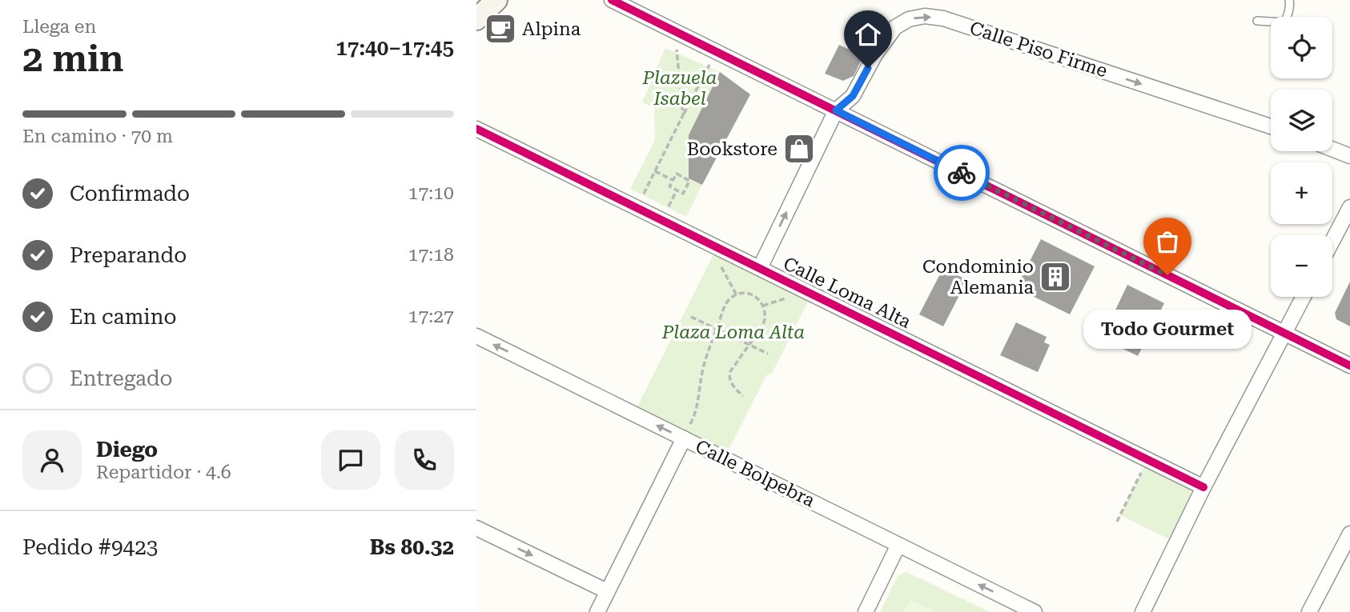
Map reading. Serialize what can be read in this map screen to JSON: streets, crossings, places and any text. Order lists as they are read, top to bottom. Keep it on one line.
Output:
{"streets":{"street":["Calle Piso Firme","Calle Loma Alta","Calle Bolpebra"]},"crossings":[["Calle Piso Firme","Calle Loma Alta"]],"one_way":["Calle Bolpebra"],"parks":["Plazuela Isabel","Plaza Loma Alta"],"places":{"cafe":["Alpina"],"shop":["Bookstore"],"other":["Todo Gourmet"],"building":["Condominio Alemania"]},"page":{"heading":["2 min","Llega en","17:40–17:45"],"panel":["Diego","Repartidor · 4.6","Pedido #9423","Bs 80.32"],"map_buttons":["+","−"],"bar":"En camino · 70 m","list":[["Confirmado","17:10"],["Preparando","17:18"],["En camino","17:27"],"Entregado"],"bubble":"Todo Gourmet"}}
